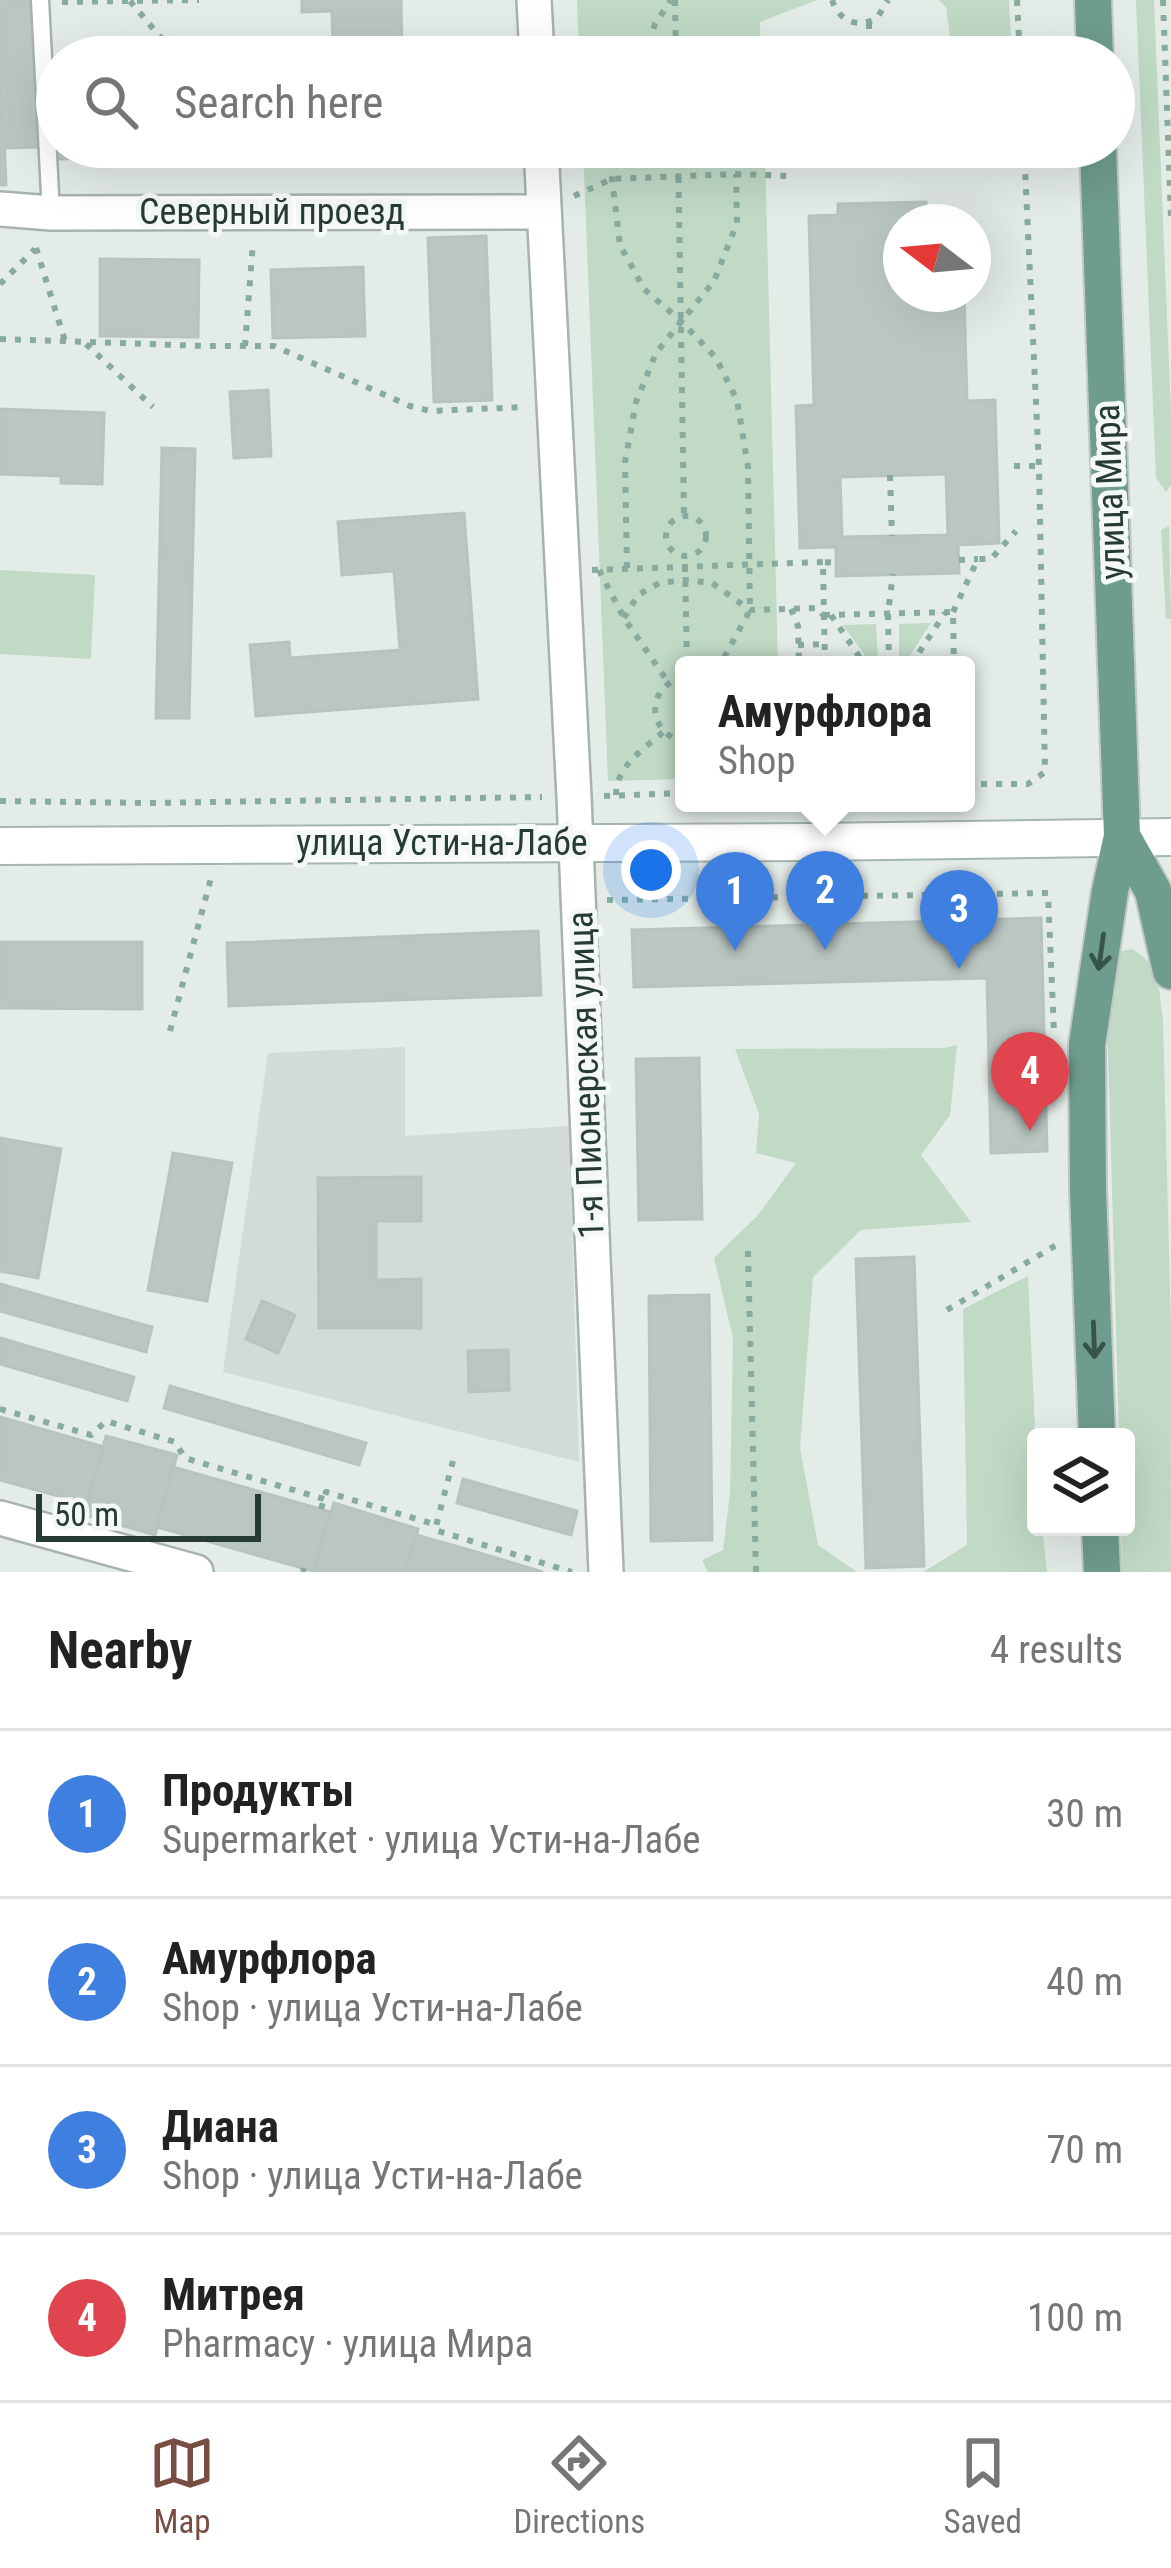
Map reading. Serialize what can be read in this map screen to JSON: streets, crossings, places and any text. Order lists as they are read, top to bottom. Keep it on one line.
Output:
{"streets":{"main road":["улица Мира"],"street":["Северный проезд","улица Усти-на-Лабе","1-я Пионерская улица"]},"crossings":[["Северный проезд","1-я Пионерская улица"],["улица Мира","улица Усти-на-Лабе"],["улица Усти-на-Лабе","1-я Пионерская улица"]],"one_way":["улица Мира"],"scale_bar":"50 m","north":"left","page":{"search":"Search here","popup":["Амурфлора","Shop"],"pins":["2","1","3","4"],"scale":"50 m","heading":["Nearby","4 results"],"list":[{"mark":"1","name":"Продукты","note":"Supermarket · улица Усти-на-Лабе","value":"30 m"},{"mark":"2","name":"Амурфлора","note":"Shop · улица Усти-на-Лабе","value":"40 m"},{"mark":"3","name":"Диана","note":"Shop · улица Усти-на-Лабе","value":"70 m"},{"mark":"4","name":"Митрея","note":"Pharmacy · улица Мира","value":"100 m"}],"nav":["Map","Directions","Saved"]}}
